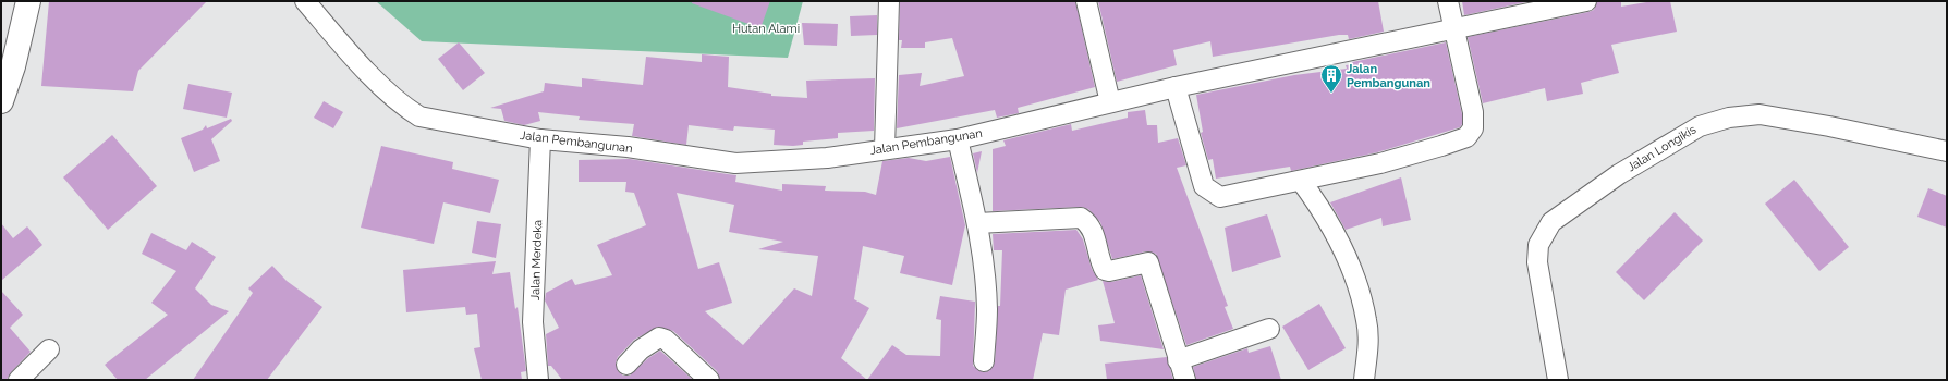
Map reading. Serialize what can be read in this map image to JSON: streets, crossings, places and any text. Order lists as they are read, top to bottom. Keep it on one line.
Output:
{"streets":{"street":["Jalan Pembangunan","Jalan Longikis","Jalan Merdeka"]},"crossings":[["Jalan Pembangunan","Jalan Merdeka"]],"parks":["Hutan Alami"],"places":{"building":["Jalan Pembangunan"]}}
